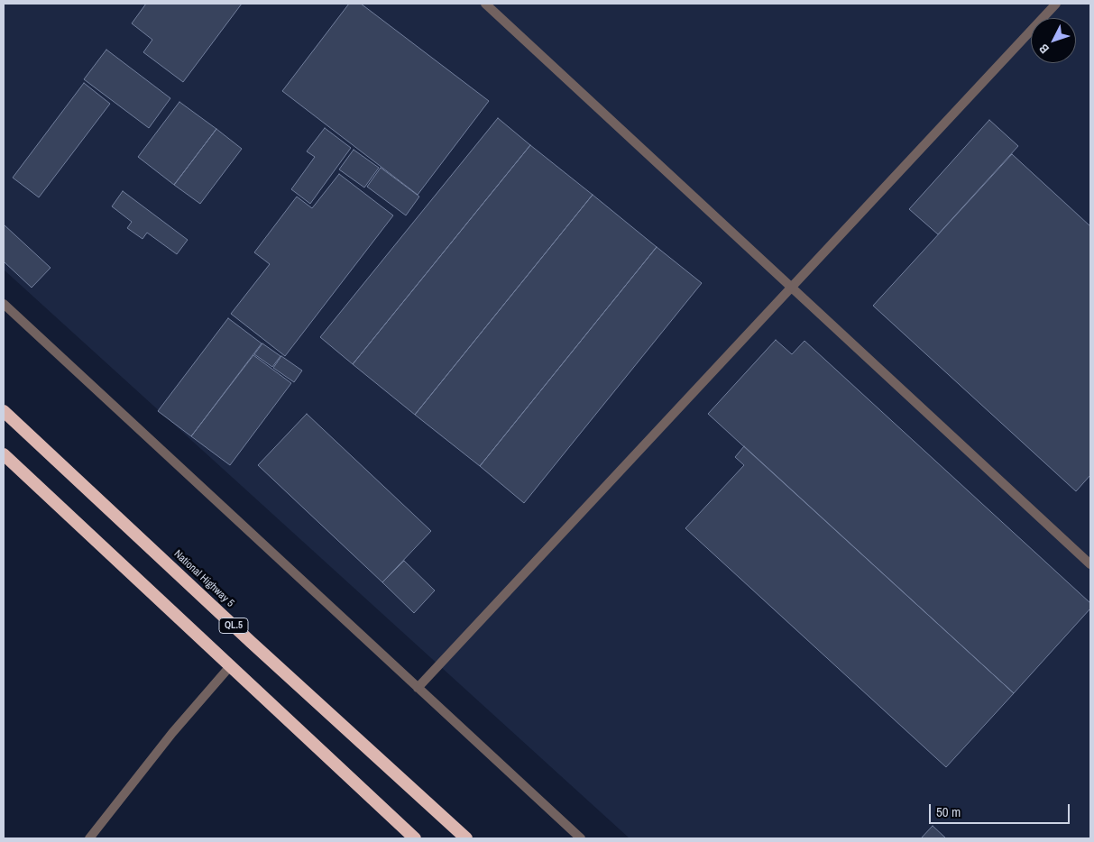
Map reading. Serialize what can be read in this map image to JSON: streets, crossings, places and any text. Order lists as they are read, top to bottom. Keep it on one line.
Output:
{"streets":{"highway":["National Highway 5","QL.5"]},"scale_bar":"50 m","north":"bottom left"}
